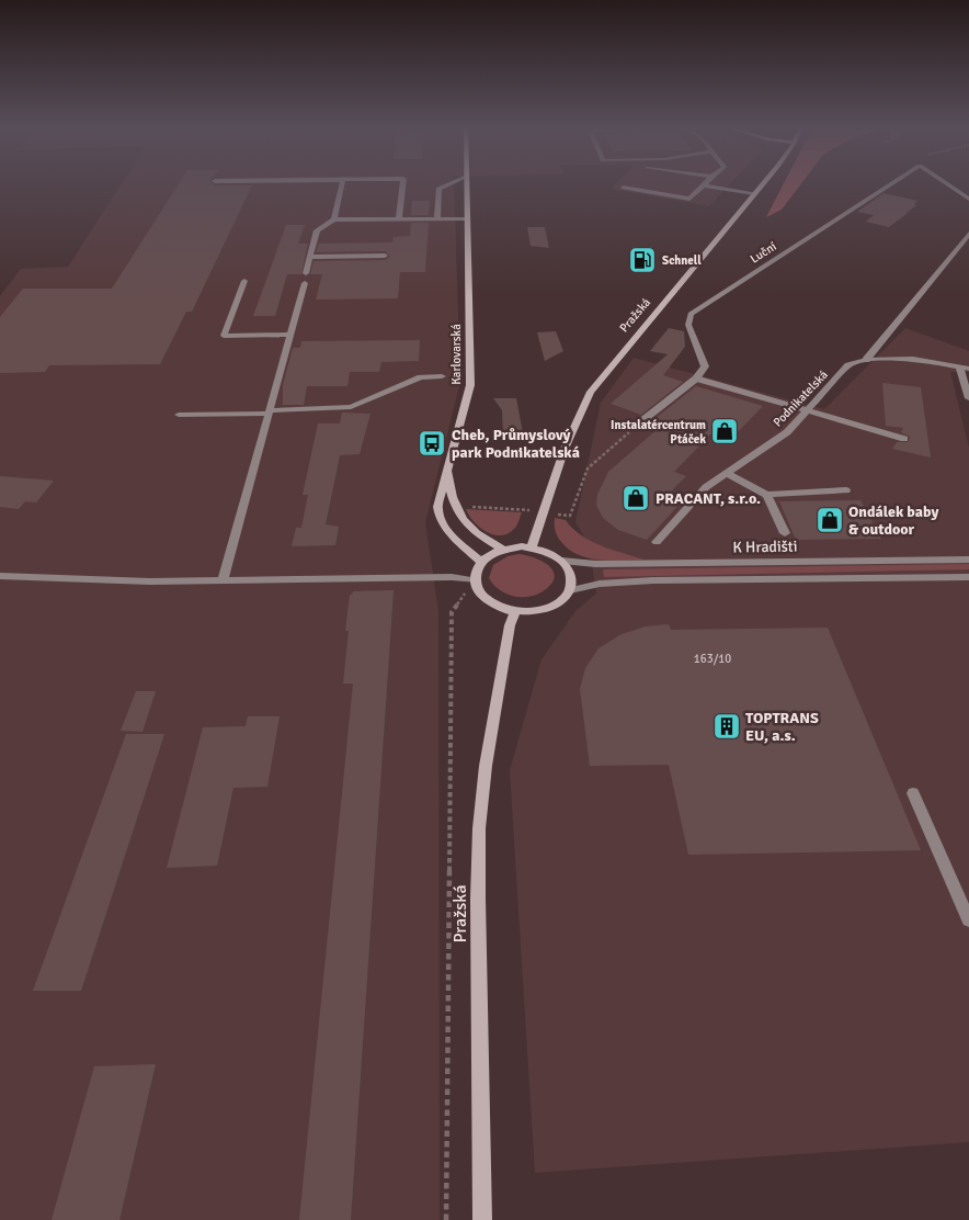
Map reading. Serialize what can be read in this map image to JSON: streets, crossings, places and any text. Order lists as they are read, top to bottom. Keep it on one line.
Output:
{"streets":{"main road":["Pražská","Karlovarská"],"street":["Luční","Podnikatelská","K Hradišti"]},"crossings":[["Pražská","Karlovarská"],["Pražská","K Hradišti"],["Karlovarská","K Hradišti"]],"places":{"fuel station":["Schnell"],"shop":["Instalatércentrum Ptáček","PRACANT, s.r.o.","Ondálek baby & outdoor"],"bus stop":["Cheb, Průmyslový park Podnikatelská"],"building":["TOPTRANS EU, a.s."]},"house_numbers":["163/10"]}
